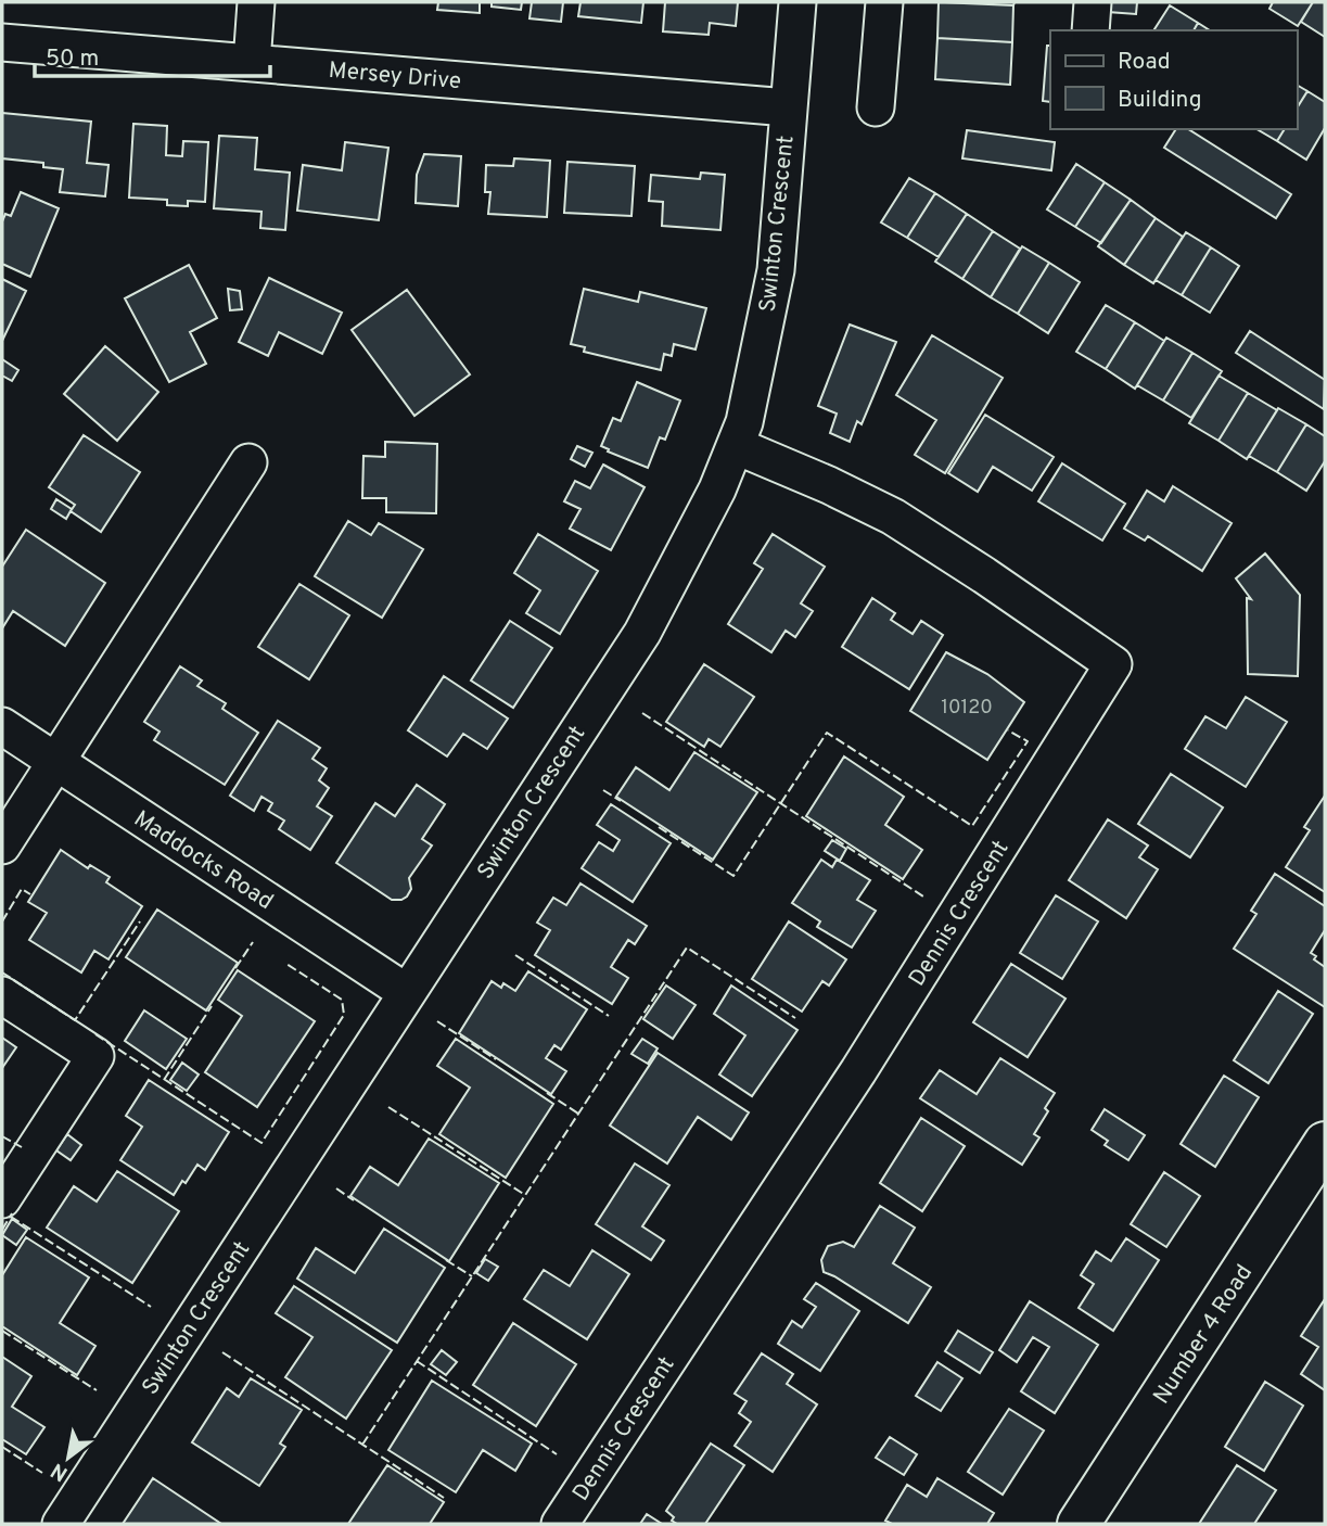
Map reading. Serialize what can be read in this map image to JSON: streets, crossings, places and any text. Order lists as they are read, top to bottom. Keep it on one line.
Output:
{"streets":{"main road":["Number 4 Road"],"street":["Mersey Drive","Swinton Crescent","Maddocks Road","Dennis Crescent"]},"crossings":[["Mersey Drive","Swinton Crescent"],["Swinton Crescent","Maddocks Road"],["Swinton Crescent","Dennis Crescent"]],"house_numbers":["10120"],"legend":["Road","Building"],"scale_bar":"50 m","north":"bottom left"}
